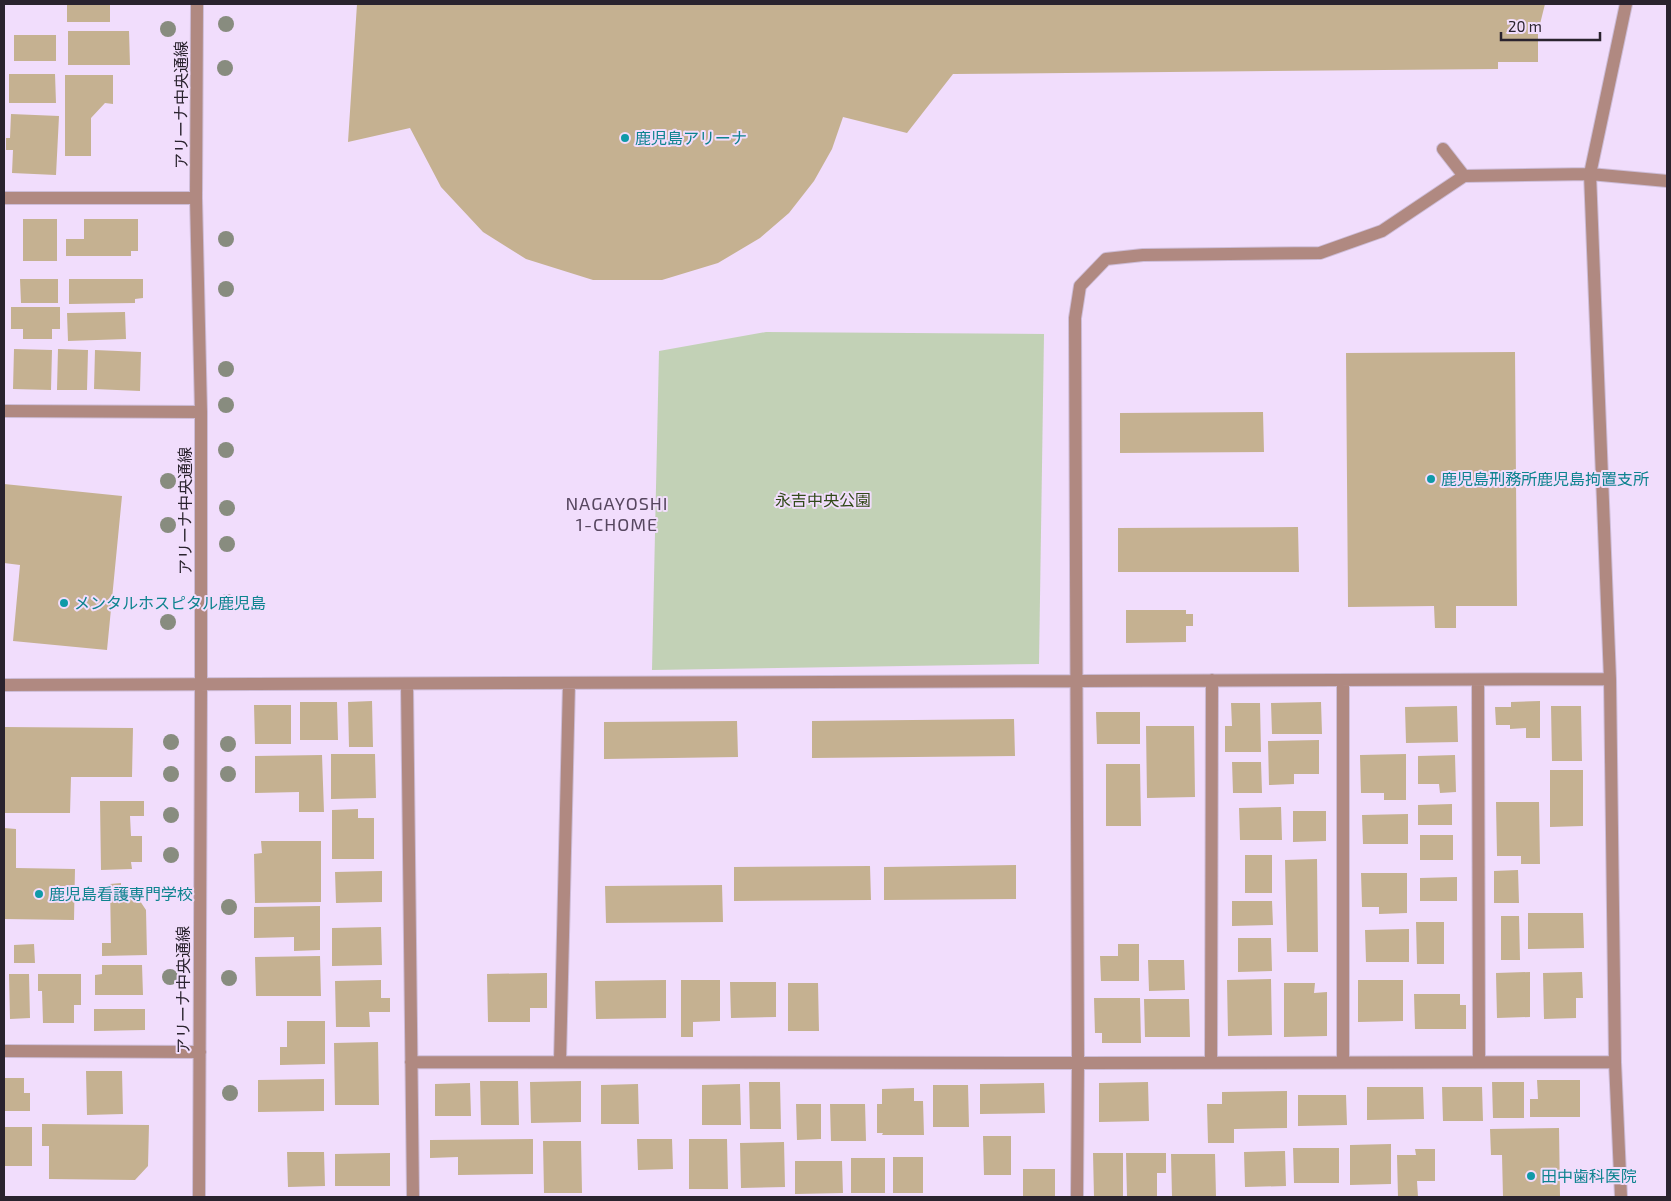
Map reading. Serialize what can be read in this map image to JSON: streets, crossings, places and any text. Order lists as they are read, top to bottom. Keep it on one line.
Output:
{"streets":{"street":["アリーナ中央通線"]},"districts":["NAGAYOSHI 1-CHOME"],"parks":["永吉中央公園"],"places":["鹿児島アリーナ","鹿児島刑務所鹿児島拘置支所","メンタルホスピタル鹿児島","鹿児島看護専門学校","田中歯科医院"],"scale_bar":"20 m"}
